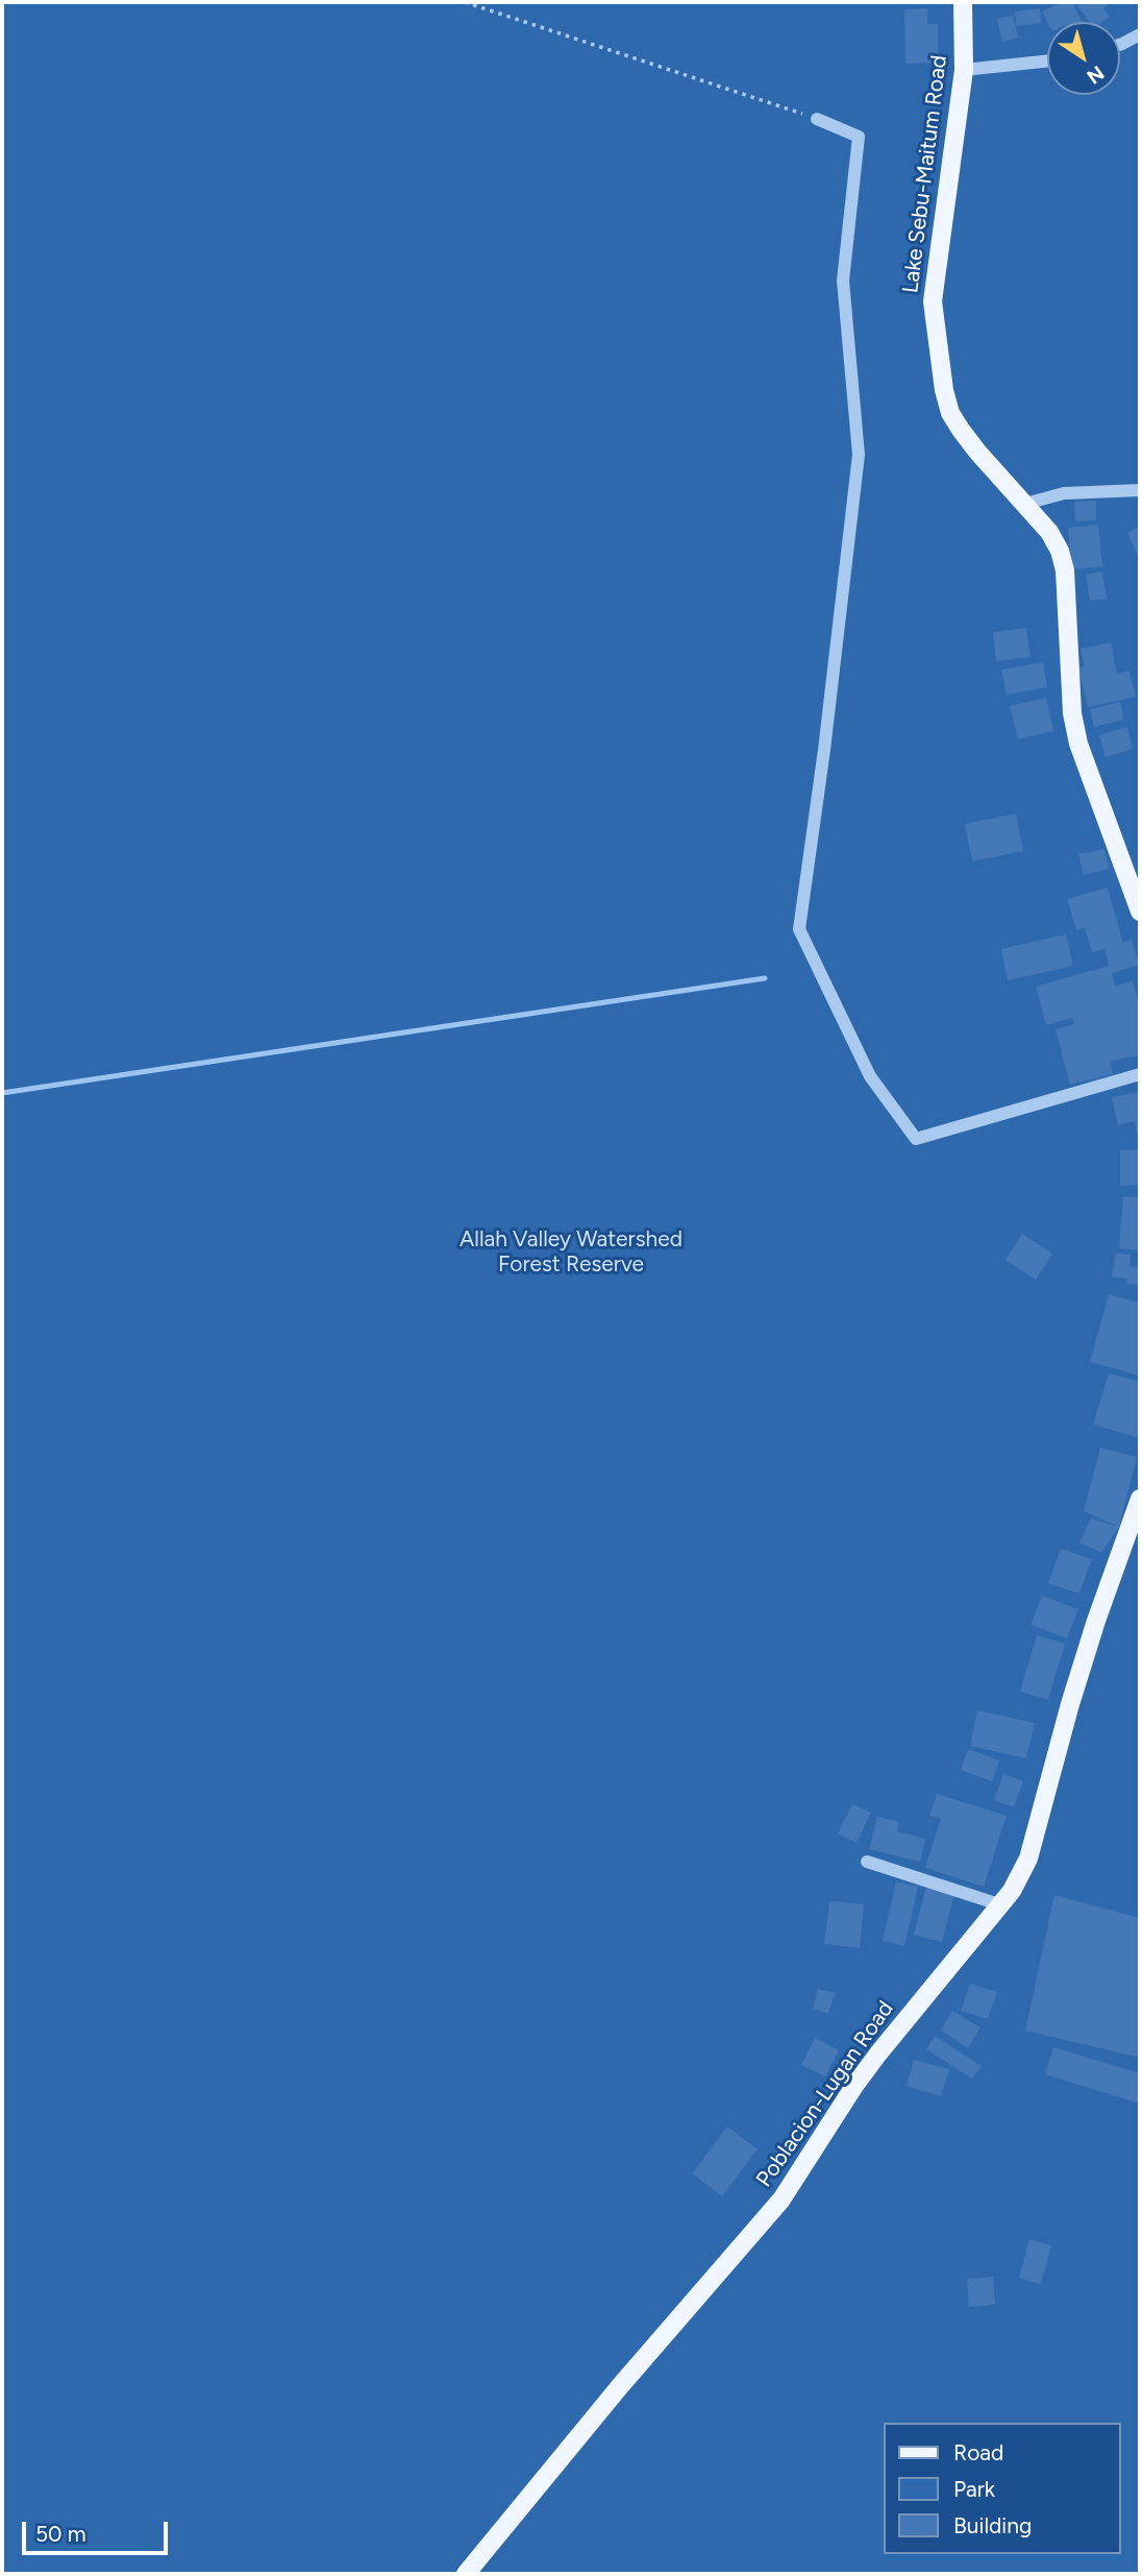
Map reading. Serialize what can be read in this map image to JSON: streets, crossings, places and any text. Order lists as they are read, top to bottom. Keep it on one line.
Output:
{"streets":{"main road":["Lake Sebu-Maitum Road","Poblacion-Lugan Road"]},"parks":["Allah Valley Watershed Forest Reserve"],"legend":["Road","Park","Building"],"scale_bar":"50 m","north":"bottom right"}
